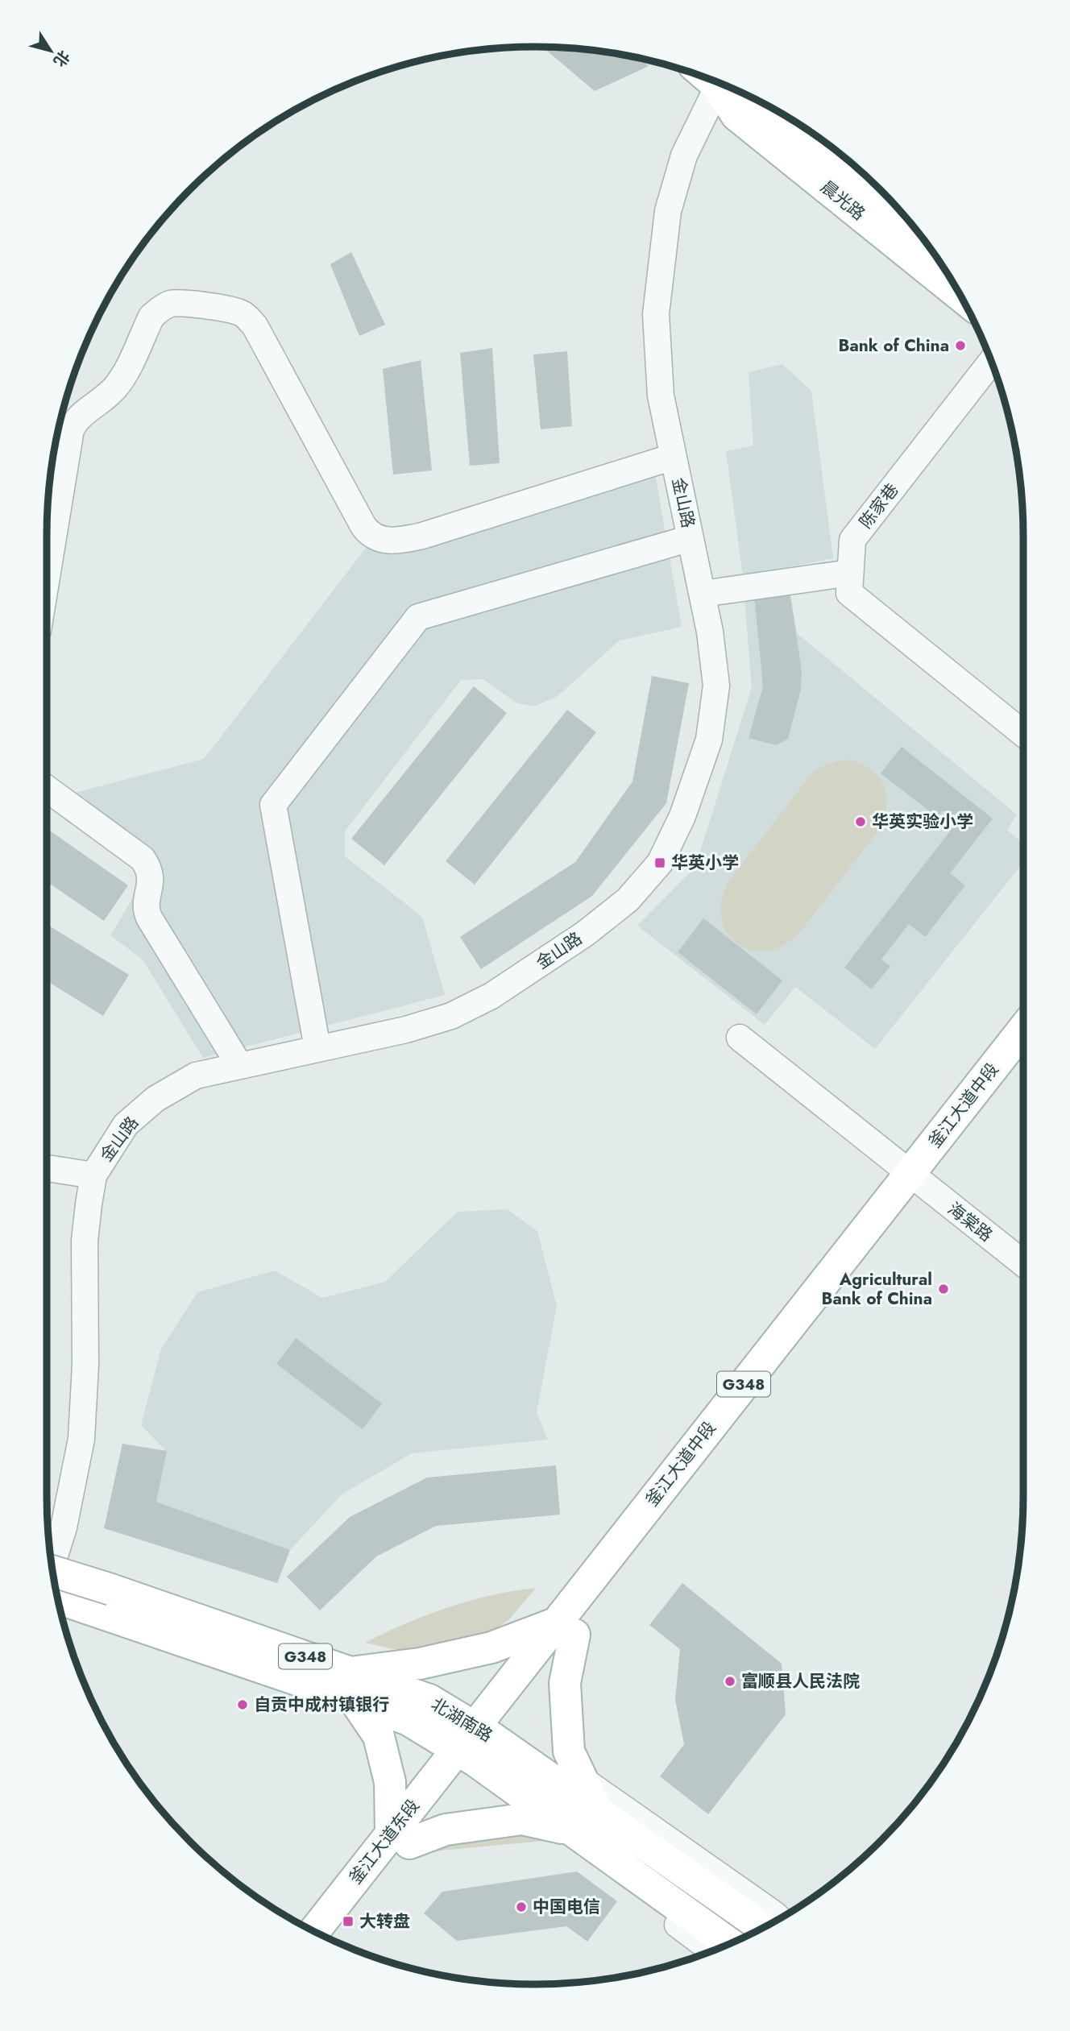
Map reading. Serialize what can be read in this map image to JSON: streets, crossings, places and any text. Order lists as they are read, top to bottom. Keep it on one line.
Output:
{"streets":{"main road":["晨光路","釜江大道中段","G348","北湖南路","釜江大道东段"],"street":["金山路","陈家巷","海棠路"]},"crossings":[["晨光路","金山路"],["釜江大道中段","海棠路"],["釜江大道中段","北湖南路"],["釜江大道中段","釜江大道东段"],["G348","北湖南路"],["北湖南路","釜江大道东段"]],"places":{"other":["Bank of China","华英实验小学","Agricultural Bank of China","富顺县人民法院","自贡中成村镇银行","中国电信"],"transit":["华英小学","大转盘"]},"north":"bottom right"}
